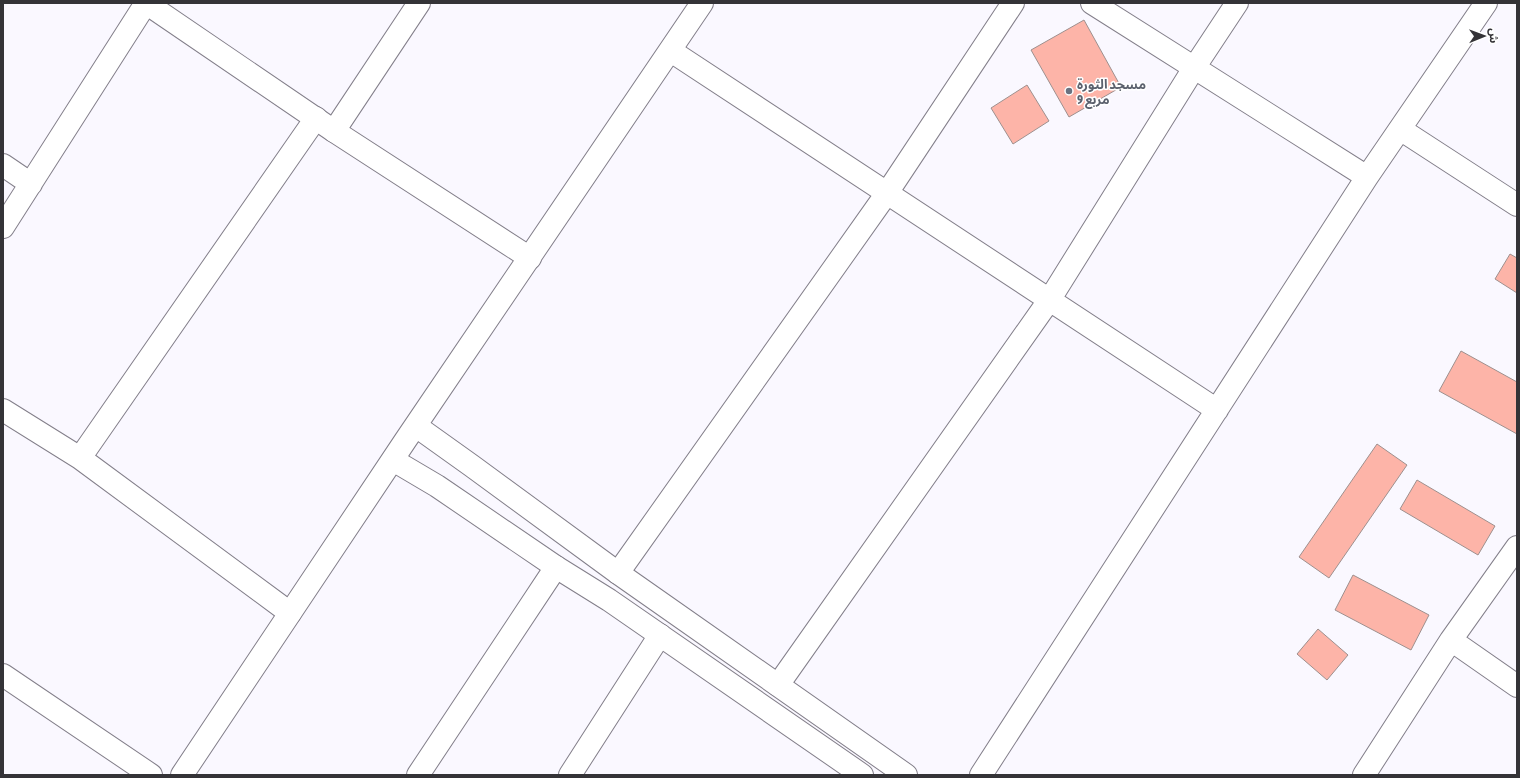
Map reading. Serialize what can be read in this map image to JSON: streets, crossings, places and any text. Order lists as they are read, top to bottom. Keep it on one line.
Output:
{"places":["مسجد الثورة مربع 9"],"north":"right"}
